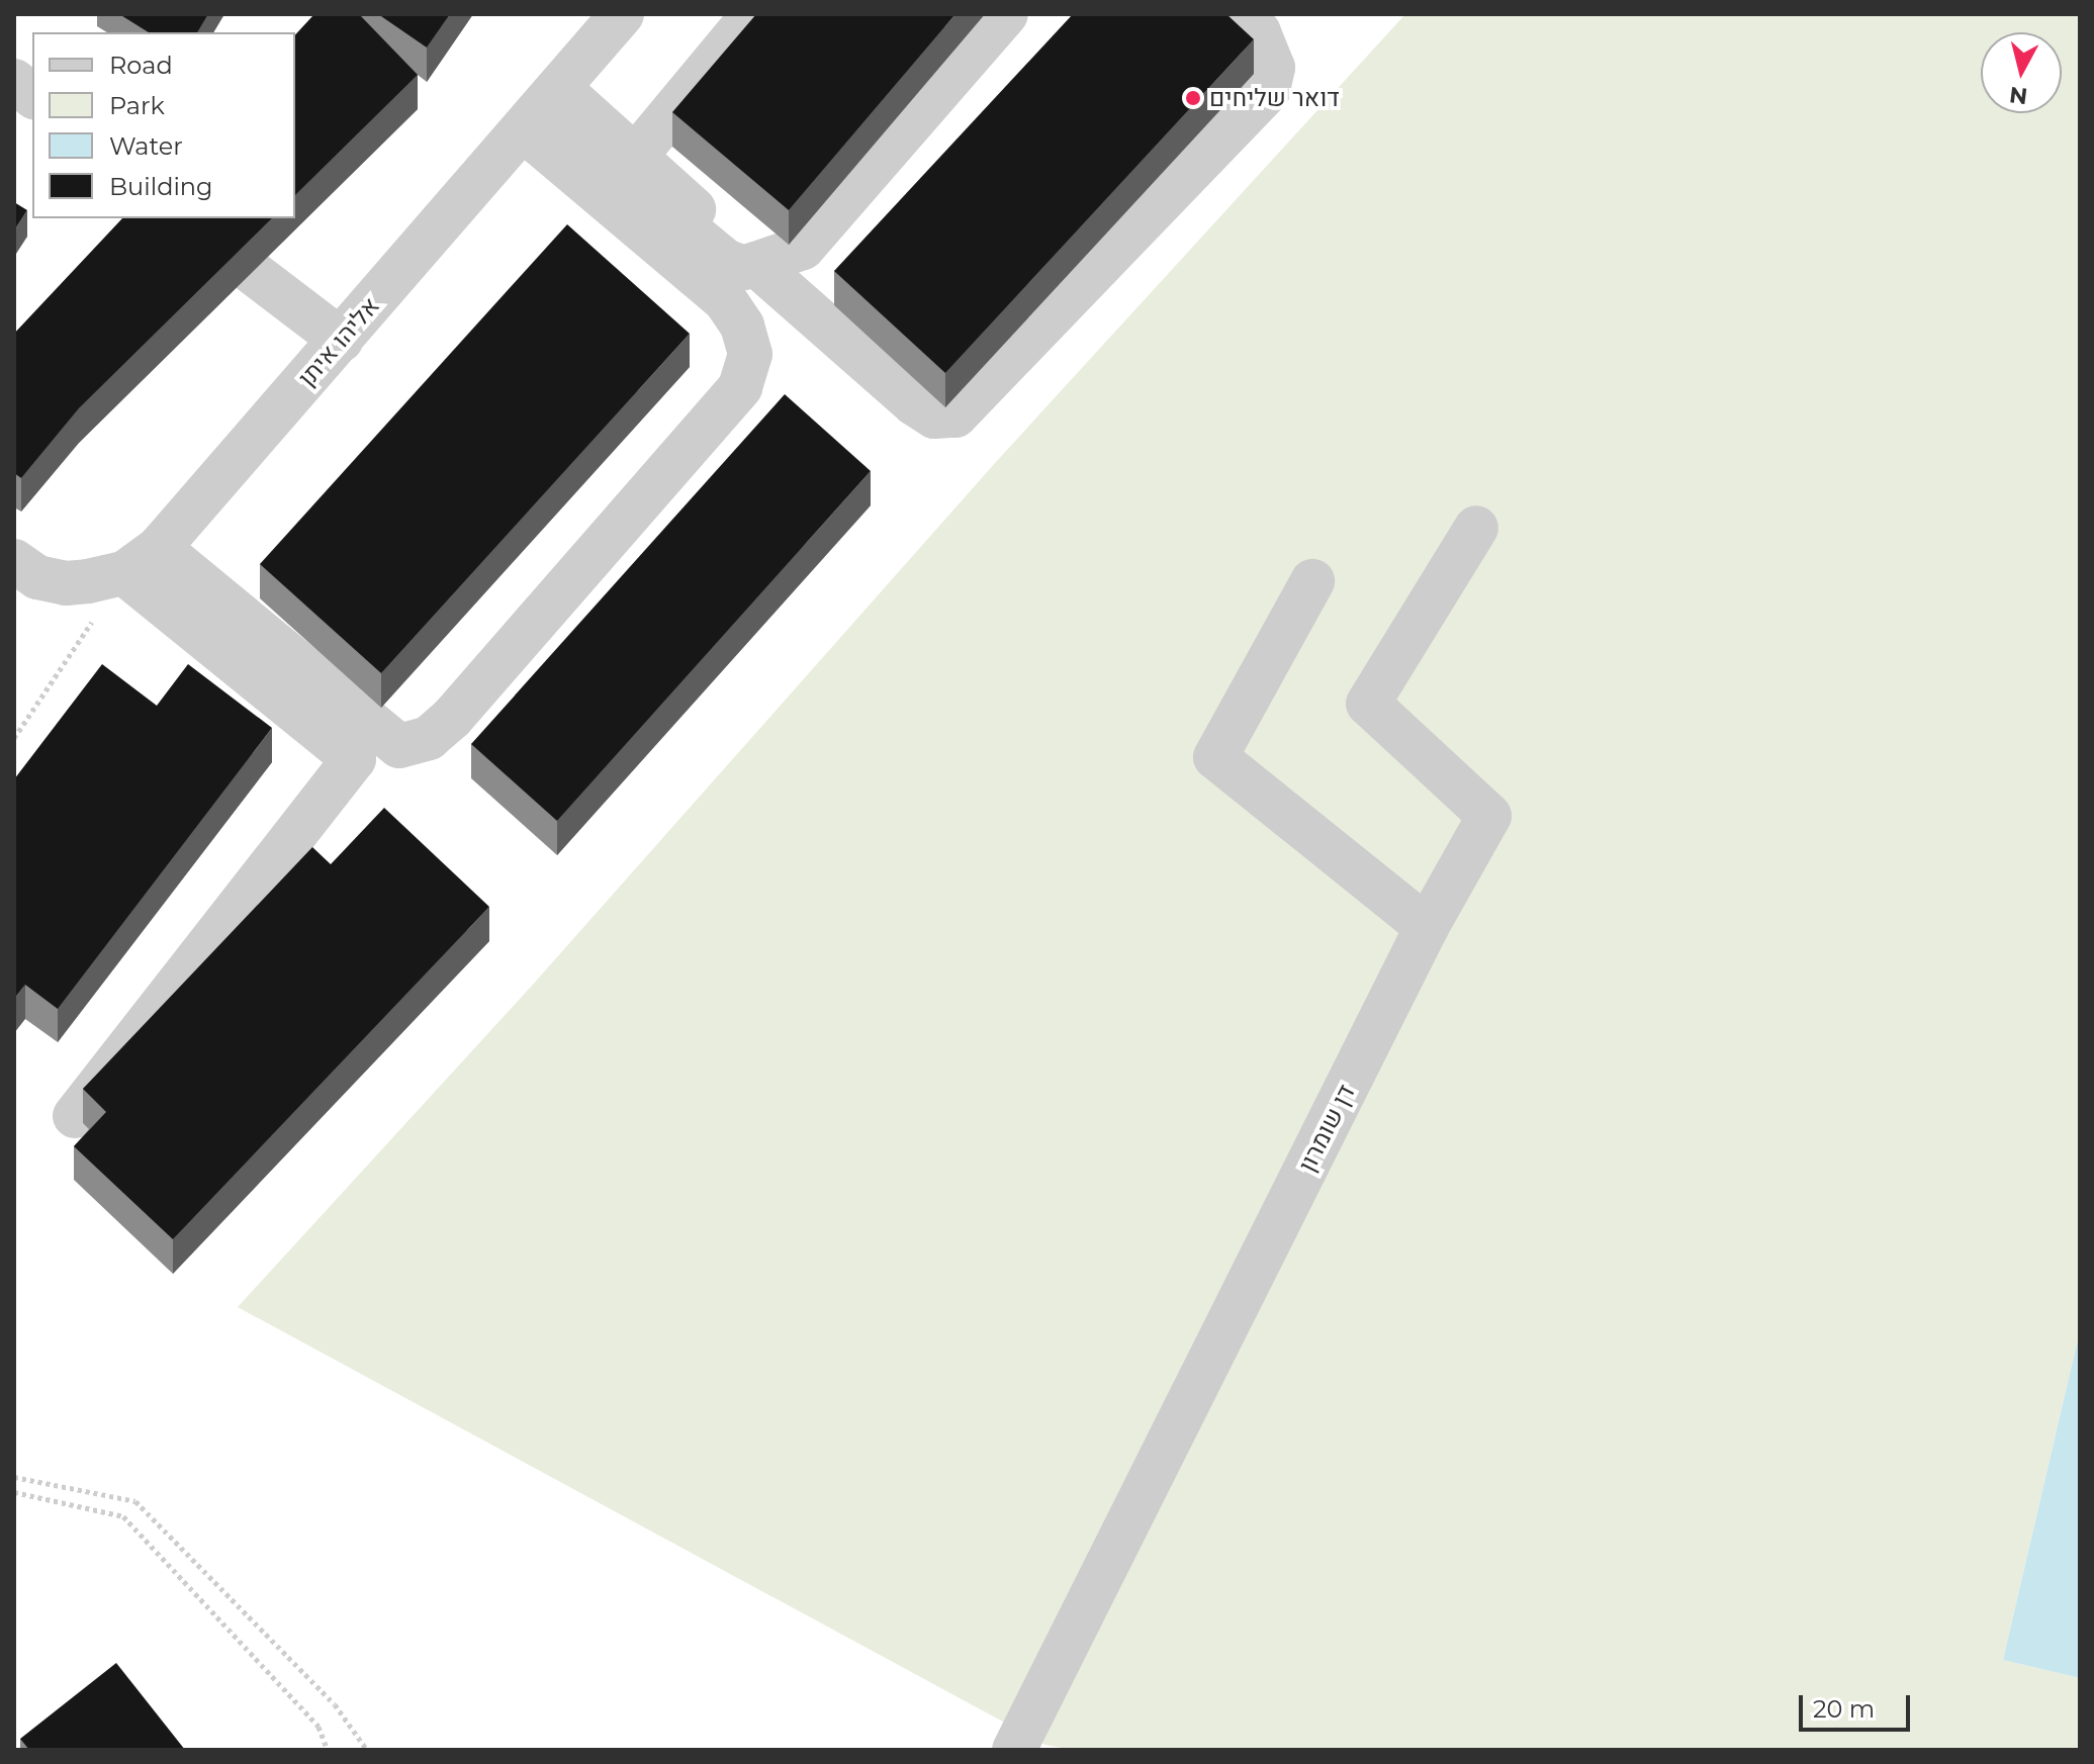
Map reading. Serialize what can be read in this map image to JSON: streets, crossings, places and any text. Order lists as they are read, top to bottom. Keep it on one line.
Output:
{"streets":{"street":["אליהו איתן","דן שומרון"]},"places":["דואר שליחים"],"legend":["Road","Park","Water","Building"],"scale_bar":"20 m","north":"bottom"}
